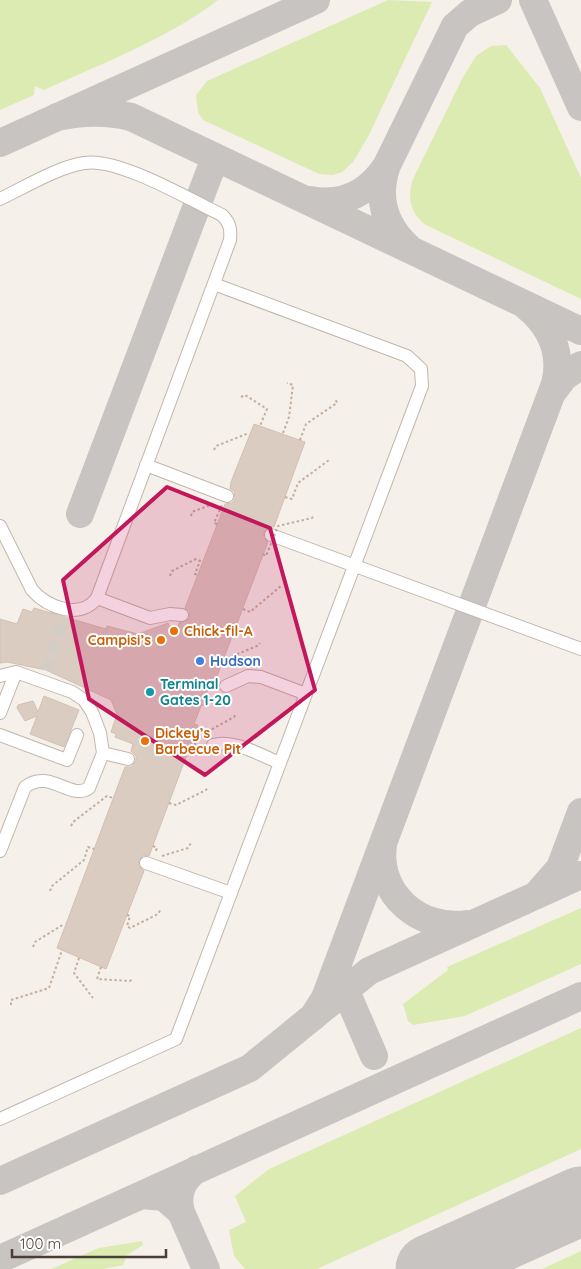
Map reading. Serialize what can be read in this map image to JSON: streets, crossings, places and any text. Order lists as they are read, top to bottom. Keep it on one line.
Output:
{"places":["Chick-fil-A","Campisi’s","Hudson","Terminal Gates 1-20","Dickey’s Barbecue Pit"],"scale_bar":"100 m"}
